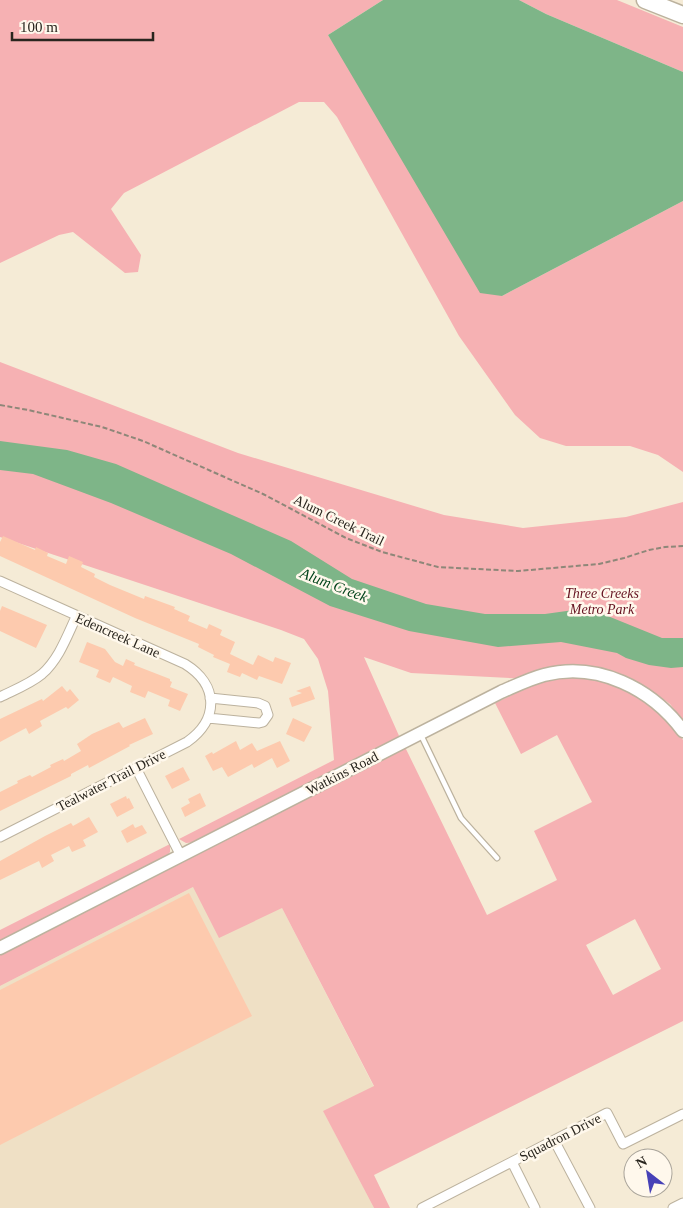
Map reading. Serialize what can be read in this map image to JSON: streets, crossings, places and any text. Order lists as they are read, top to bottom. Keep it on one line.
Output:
{"streets":{"street":["Edencreek Lane","Watkins Road","Tealwater Trail Drive","Squadron Drive"],"path":["Alum Creek Trail"]},"crossings":[["Edencreek Lane","Tealwater Trail Drive"]],"water":["Alum Creek"],"parks":["Three Creeks Metro Park"],"scale_bar":"100 m","north":"top left"}
